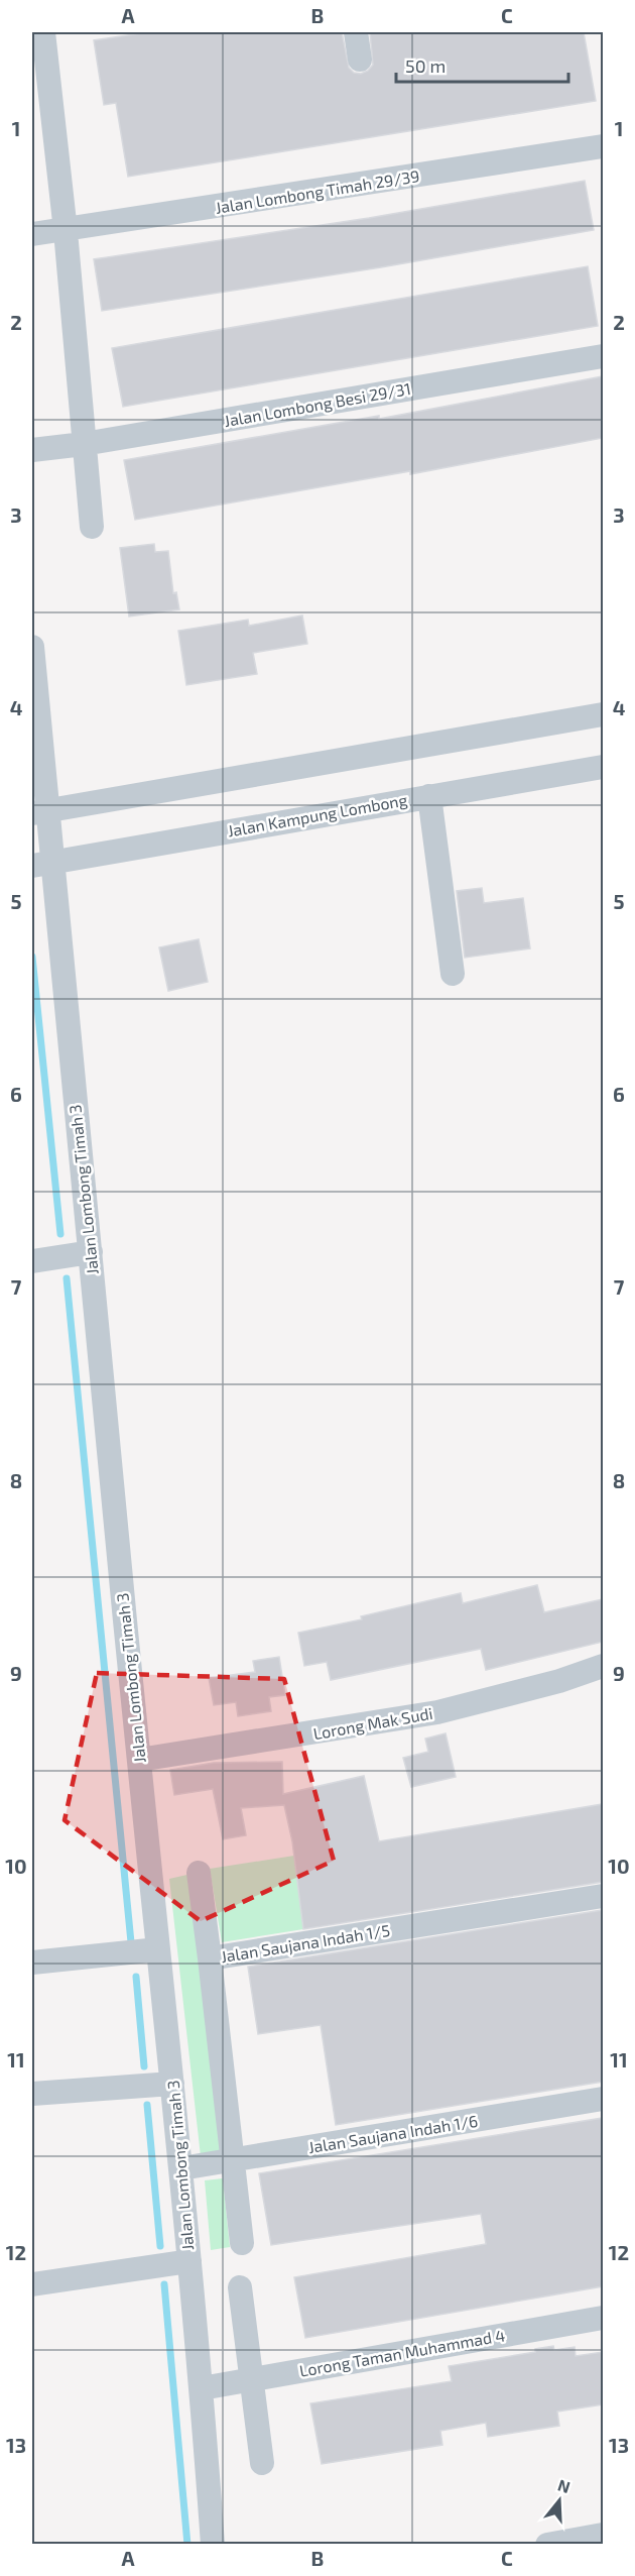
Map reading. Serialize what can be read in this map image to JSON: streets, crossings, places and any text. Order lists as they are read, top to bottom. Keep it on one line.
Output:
{"streets":{"street":["Jalan Lombong Timah 29/39","Jalan Lombong Besi 29/31","Jalan Kampung Lombong","Jalan Lombong Timah 3","Lorong Mak Sudi","Jalan Saujana Indah 1/5","Jalan Saujana Indah 1/6","Lorong Taman Muhammad 4"]},"crossings":[["Jalan Kampung Lombong","Jalan Lombong Timah 3"],["Jalan Lombong Timah 3","Lorong Mak Sudi"],["Jalan Lombong Timah 3","Jalan Saujana Indah 1/6"],["Jalan Lombong Timah 3","Lorong Taman Muhammad 4"],["Jalan Saujana Indah 1/5","Jalan Saujana Indah 1/6"]],"scale_bar":"50 m","north":"top","grid":{"columns":["A","B","C"],"rows":["1","2","3","4","5","6","7","8","9","10","11","12","13"]}}
